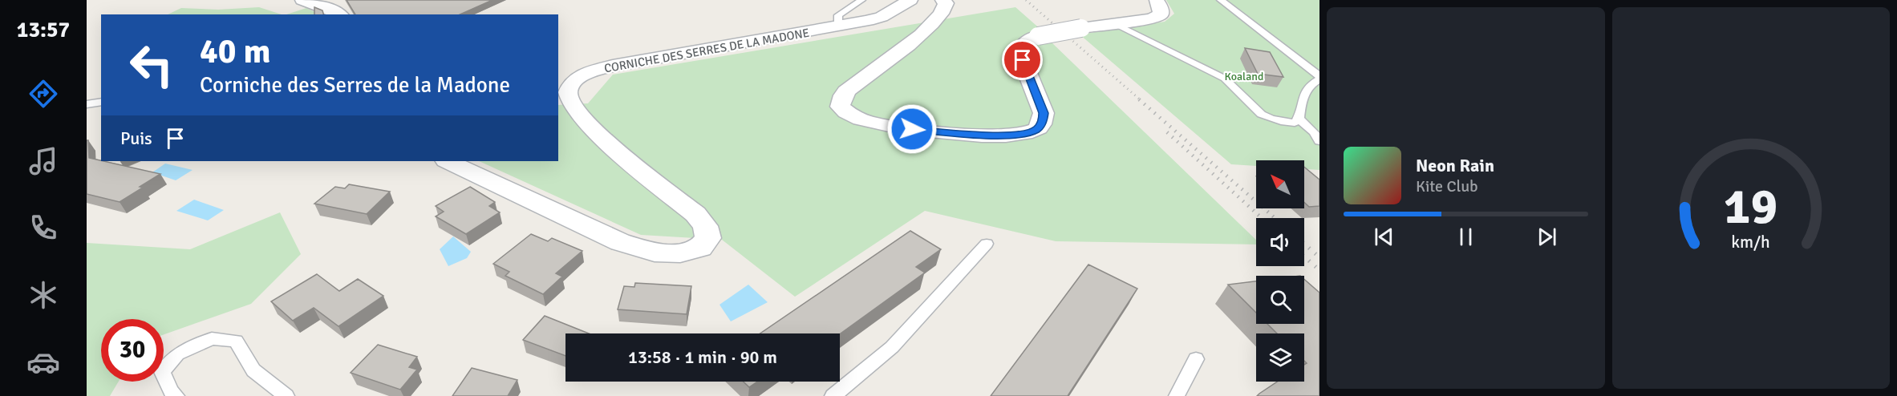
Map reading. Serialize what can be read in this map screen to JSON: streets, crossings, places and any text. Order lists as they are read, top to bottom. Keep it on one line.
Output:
{"streets":{"street":["CORNICHE DES SERRES DE LA MADONE"]},"parks":["Koaland"],"north":"top left","page":{"tabs":"13:57","turn":["40 m","Corniche des Serres de la Madone"],"then":"Puis","song":["Neon Rain","Kite Club"],"limit":"30","trip":"13:58 · 1 min · 90 m","gauge":["19","km/h"]}}
